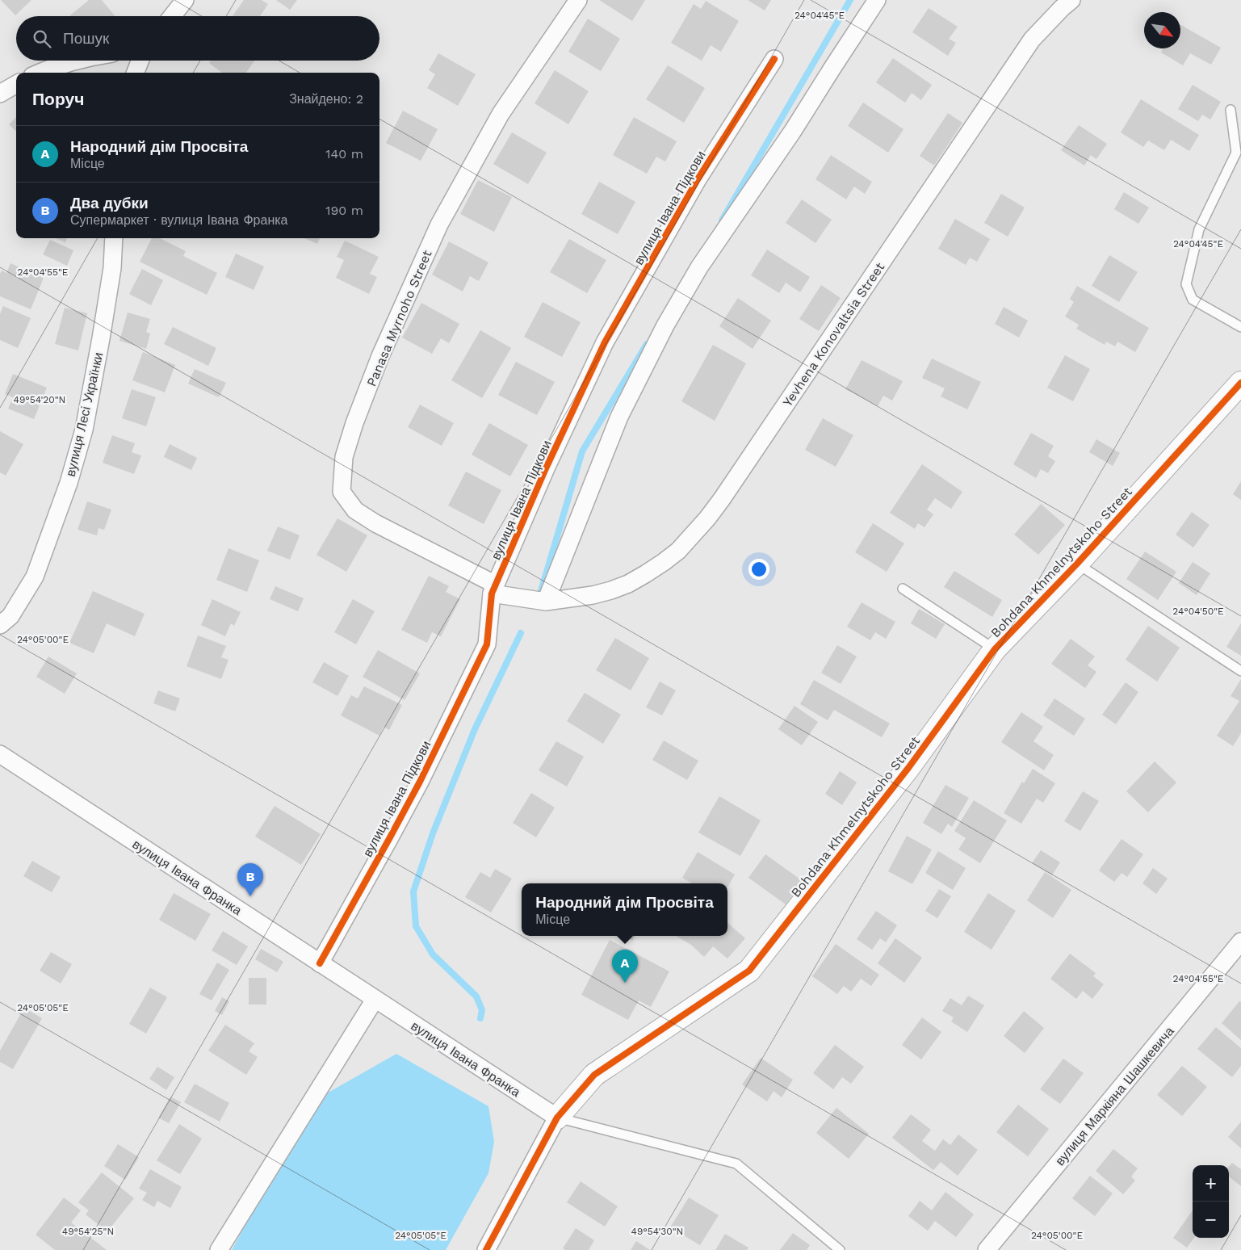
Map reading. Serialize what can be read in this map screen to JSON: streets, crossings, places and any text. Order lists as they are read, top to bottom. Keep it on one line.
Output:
{"streets":{"street":["вулиця Івана Підкови","Panasa Myrnoho Street","Yevhena Konovaltsia Street","вулиця Лесі Українки","Bohdana Khmelnytskoho Street","вулиця Івана Франка","вулиця Маркіяна Шашкевича"]},"crossings":[["вулиця Івана Підкови","Panasa Myrnoho Street"],["вулиця Івана Підкови","вулиця Івана Франка"],["Bohdana Khmelnytskoho Street","вулиця Івана Франка"]],"north":"bottom right","page":{"search":"Пошук","heading":["Поруч","Знайдено: 2"],"list":[{"mark":"A","name":"Народний дім Просвіта","note":"Місце","value":"140 m"},{"mark":"B","name":"Два дубки","note":"Супермаркет · вулиця Івана Франка","value":"190 m"}],"pins":["B","A"],"popup":["Народний дім Просвіта","Місце"],"map_buttons":["+","−"]},"coordinates":["24°04'45\"E","24°04'55\"E","49°54'20\"N","24°04'50\"E","24°05'00\"E","24°05'05\"E","49°54'25\"N","49°54'30\"N"]}
